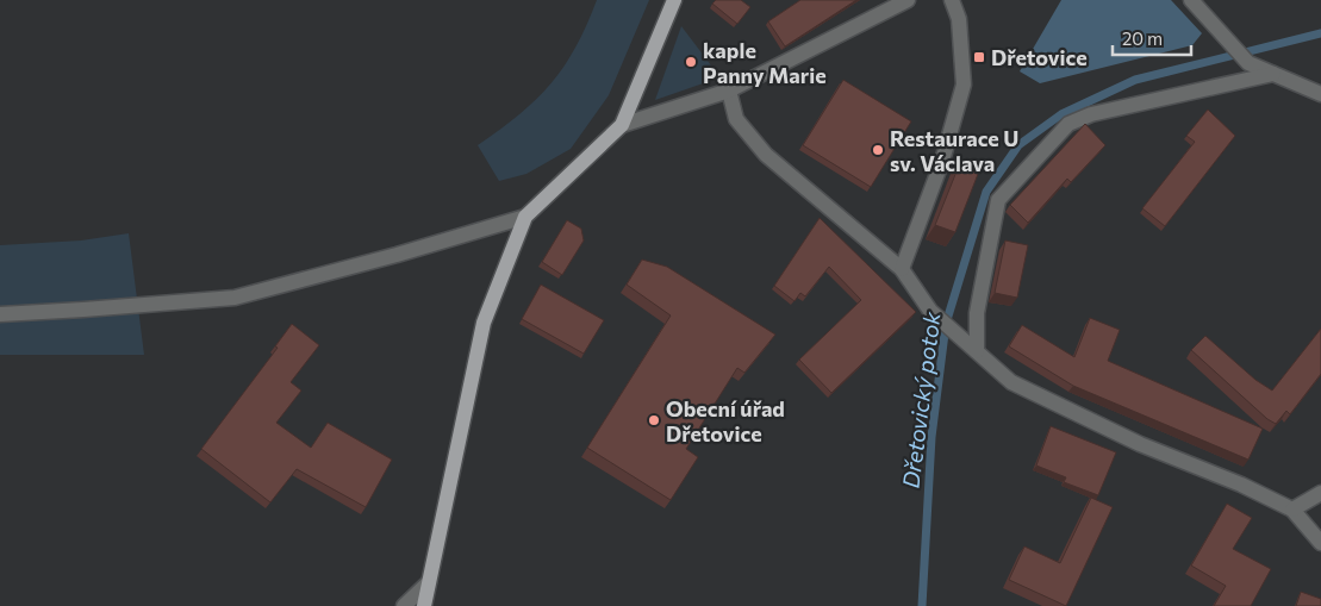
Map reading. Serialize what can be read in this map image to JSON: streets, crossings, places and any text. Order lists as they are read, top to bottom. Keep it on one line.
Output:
{"water":["Dřetovický potok"],"places":{"transit":["Dřetovice"],"other":["kaple Panny Marie","Restaurace U sv. Václava","Obecní úřad Dřetovice"]},"scale_bar":"20 m"}
